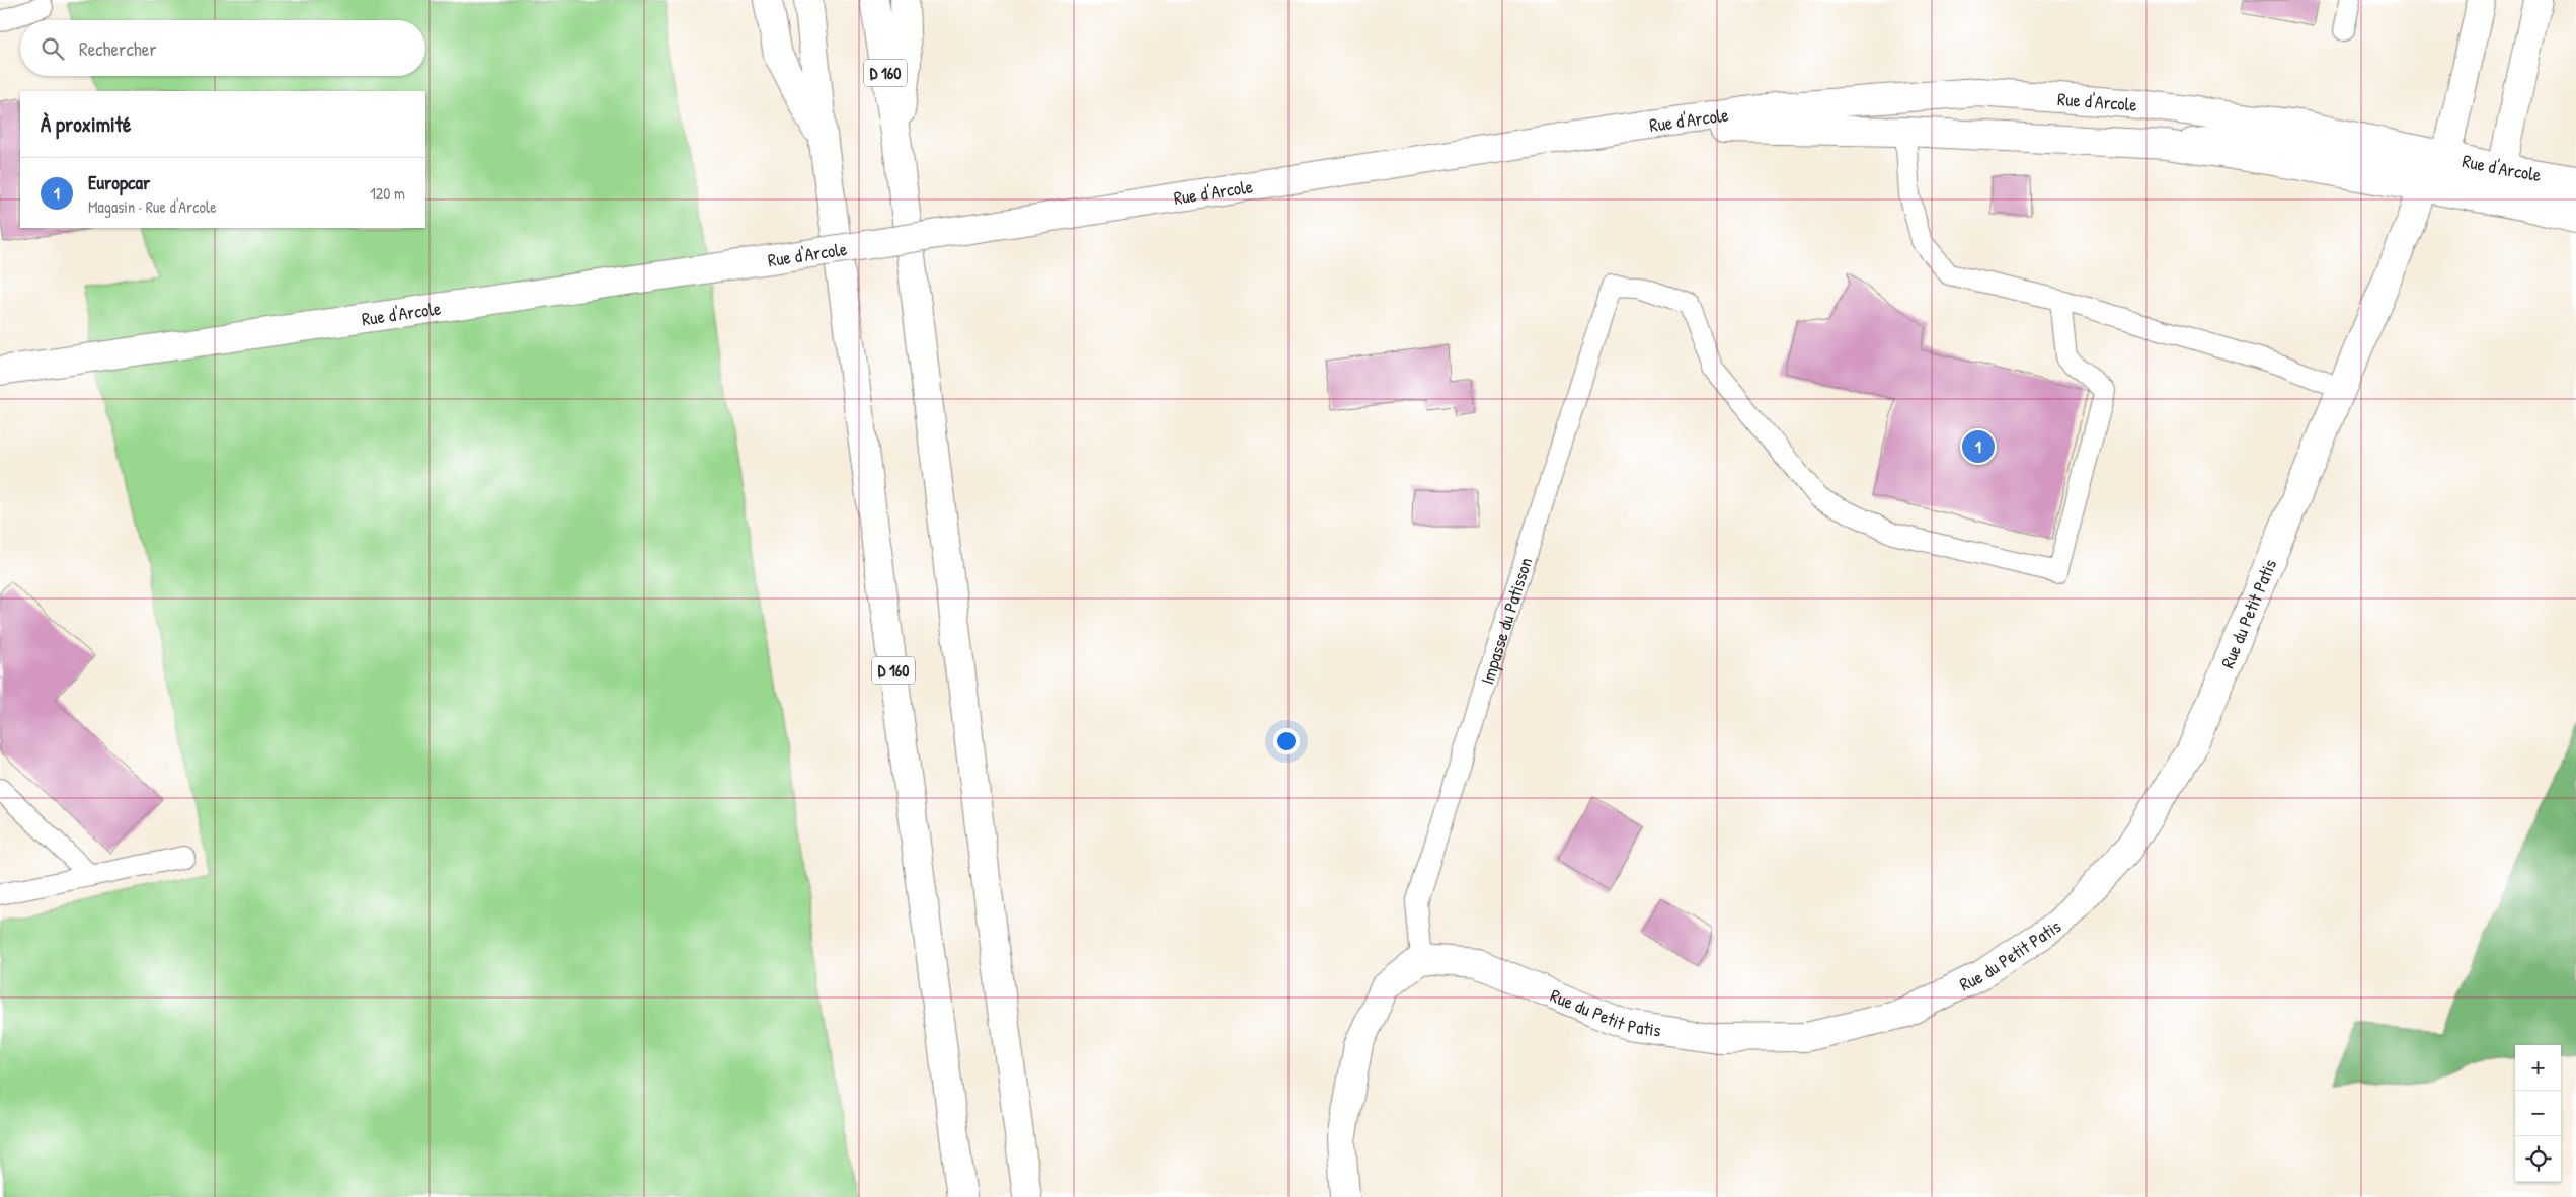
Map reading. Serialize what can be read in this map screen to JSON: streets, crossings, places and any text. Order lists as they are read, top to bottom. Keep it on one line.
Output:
{"streets":{"main road":["D 160","Rue d'Arcole","Rue du Petit Patis"],"lane":["Impasse du Patisson"]},"crossings":[["Rue d'Arcole","Rue du Petit Patis"],["Rue du Petit Patis","Impasse du Patisson"]],"page":{"search":"Rechercher","heading":"À proximité","list":[{"mark":"1","name":"Europcar","note":"Magasin · Rue d'Arcole","value":"120 m"}],"pins":"1","map_buttons":["+","−"]}}
